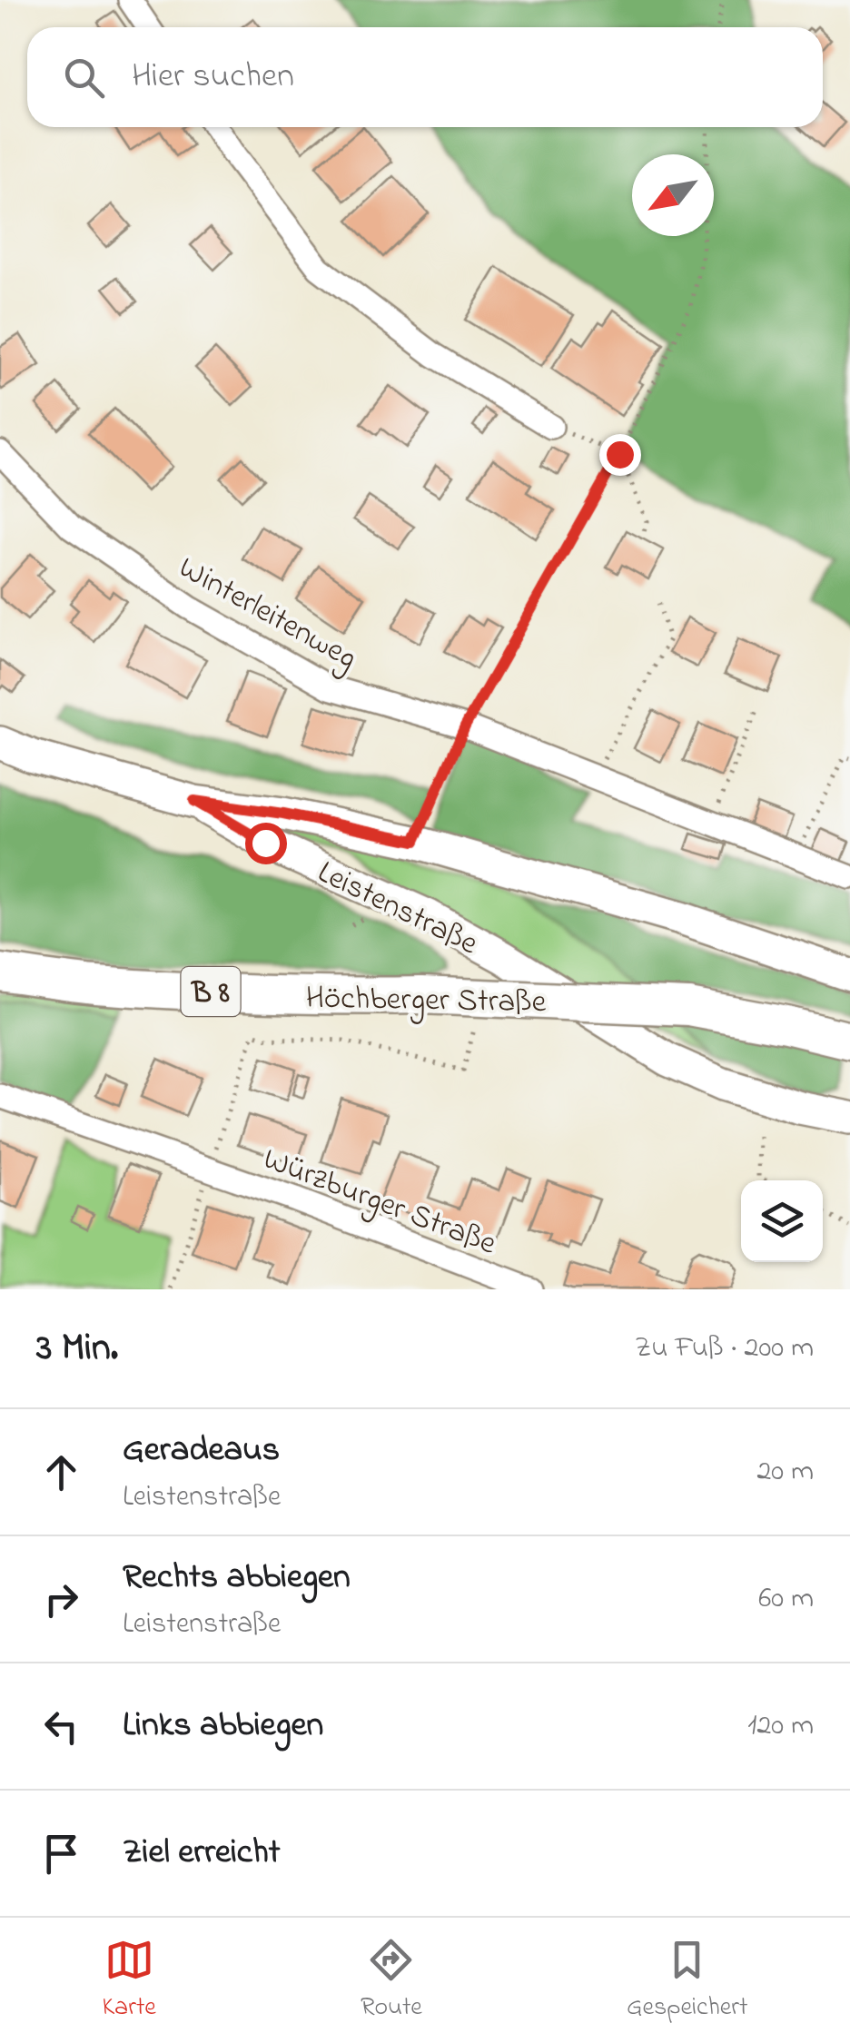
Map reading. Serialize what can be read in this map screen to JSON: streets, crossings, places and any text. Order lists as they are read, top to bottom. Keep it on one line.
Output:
{"streets":{"main road":["Leistenstraße","B 8","Höchberger Straße"],"street":["Winterleitenweg","Würzburger Straße"]},"north":"bottom left","page":{"search":"Hier suchen","heading":["3 Min.","Zu Fuß · 200 m"],"list":[["Geradeaus","Leistenstraße","20 m"],["Rechts abbiegen","Leistenstraße","60 m"],["Links abbiegen","120 m"],"Ziel erreicht"],"nav":["Karte","Route","Gespeichert"]}}
